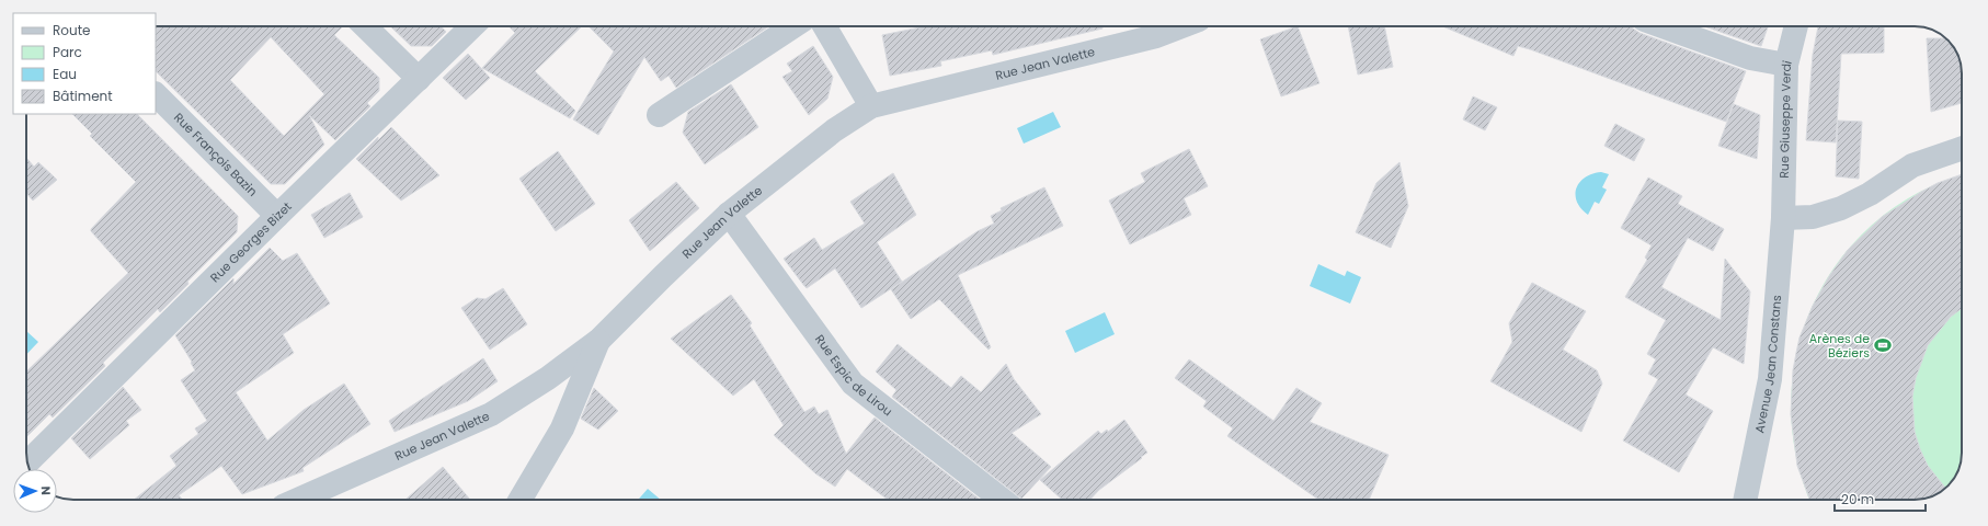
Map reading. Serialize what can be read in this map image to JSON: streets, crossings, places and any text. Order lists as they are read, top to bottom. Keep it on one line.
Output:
{"streets":{"street":["Rue Jean Valette","Rue Giuseppe Verdi","Rue François Bazin","Rue Georges Bizet","Avenue Jean Constans","Rue Espic de Lirou"]},"crossings":[["Rue Jean Valette","Rue Espic de Lirou"],["Rue Giuseppe Verdi","Avenue Jean Constans"],["Rue François Bazin","Rue Georges Bizet"]],"places":{"sports":["Arènes de Béziers"]},"legend":["Route","Parc","Eau","Bâtiment"],"scale_bar":"20 m","north":"right"}
